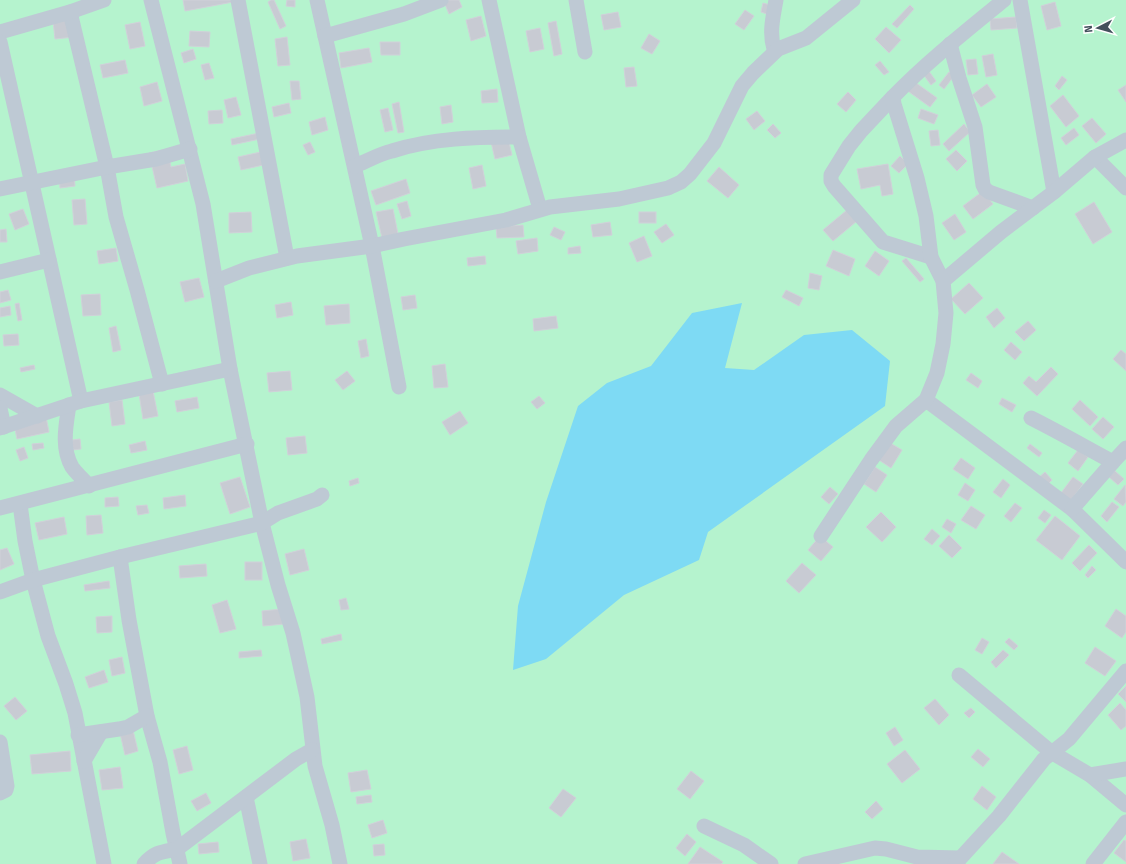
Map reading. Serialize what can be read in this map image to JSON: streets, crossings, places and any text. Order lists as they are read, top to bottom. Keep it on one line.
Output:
{"north":"left"}
